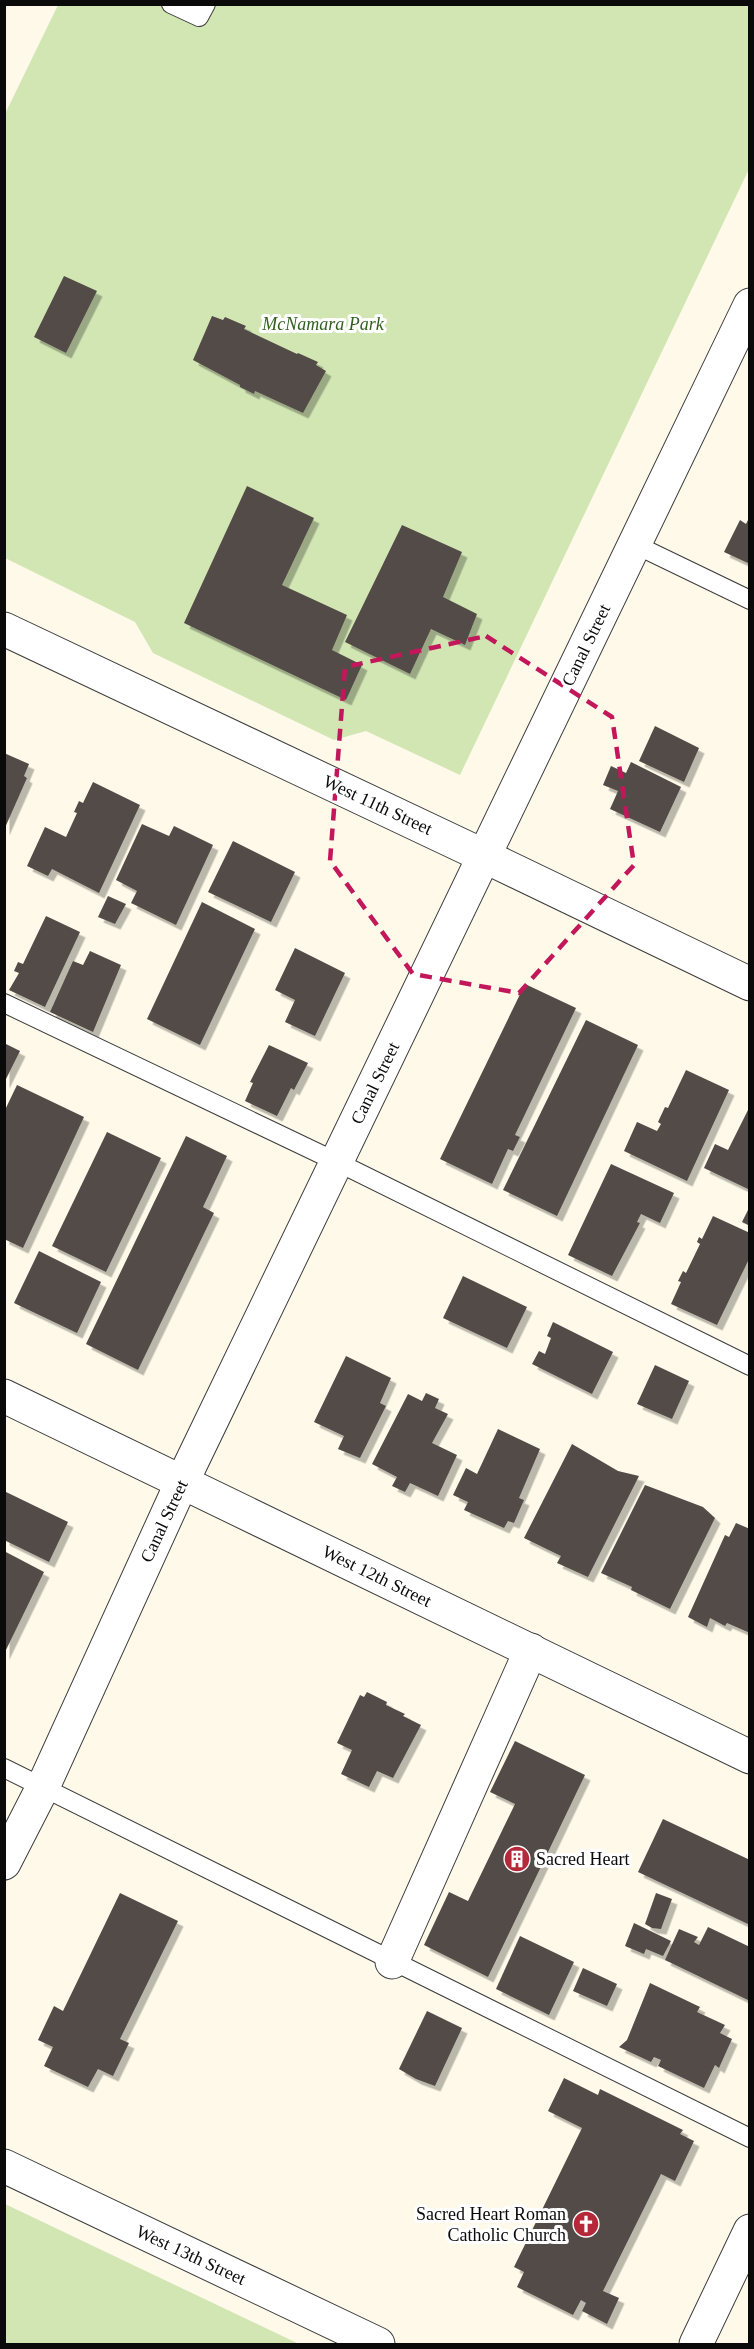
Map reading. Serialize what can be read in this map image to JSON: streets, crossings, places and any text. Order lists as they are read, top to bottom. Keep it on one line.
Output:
{"streets":{"street":["Canal Street","West 11th Street","West 12th Street","West 13th Street"]},"crossings":[["Canal Street","West 11th Street"],["Canal Street","West 12th Street"]],"parks":["McNamara Park"],"places":{"building":["Sacred Heart"],"church":["Sacred Heart Roman Catholic Church"]}}
